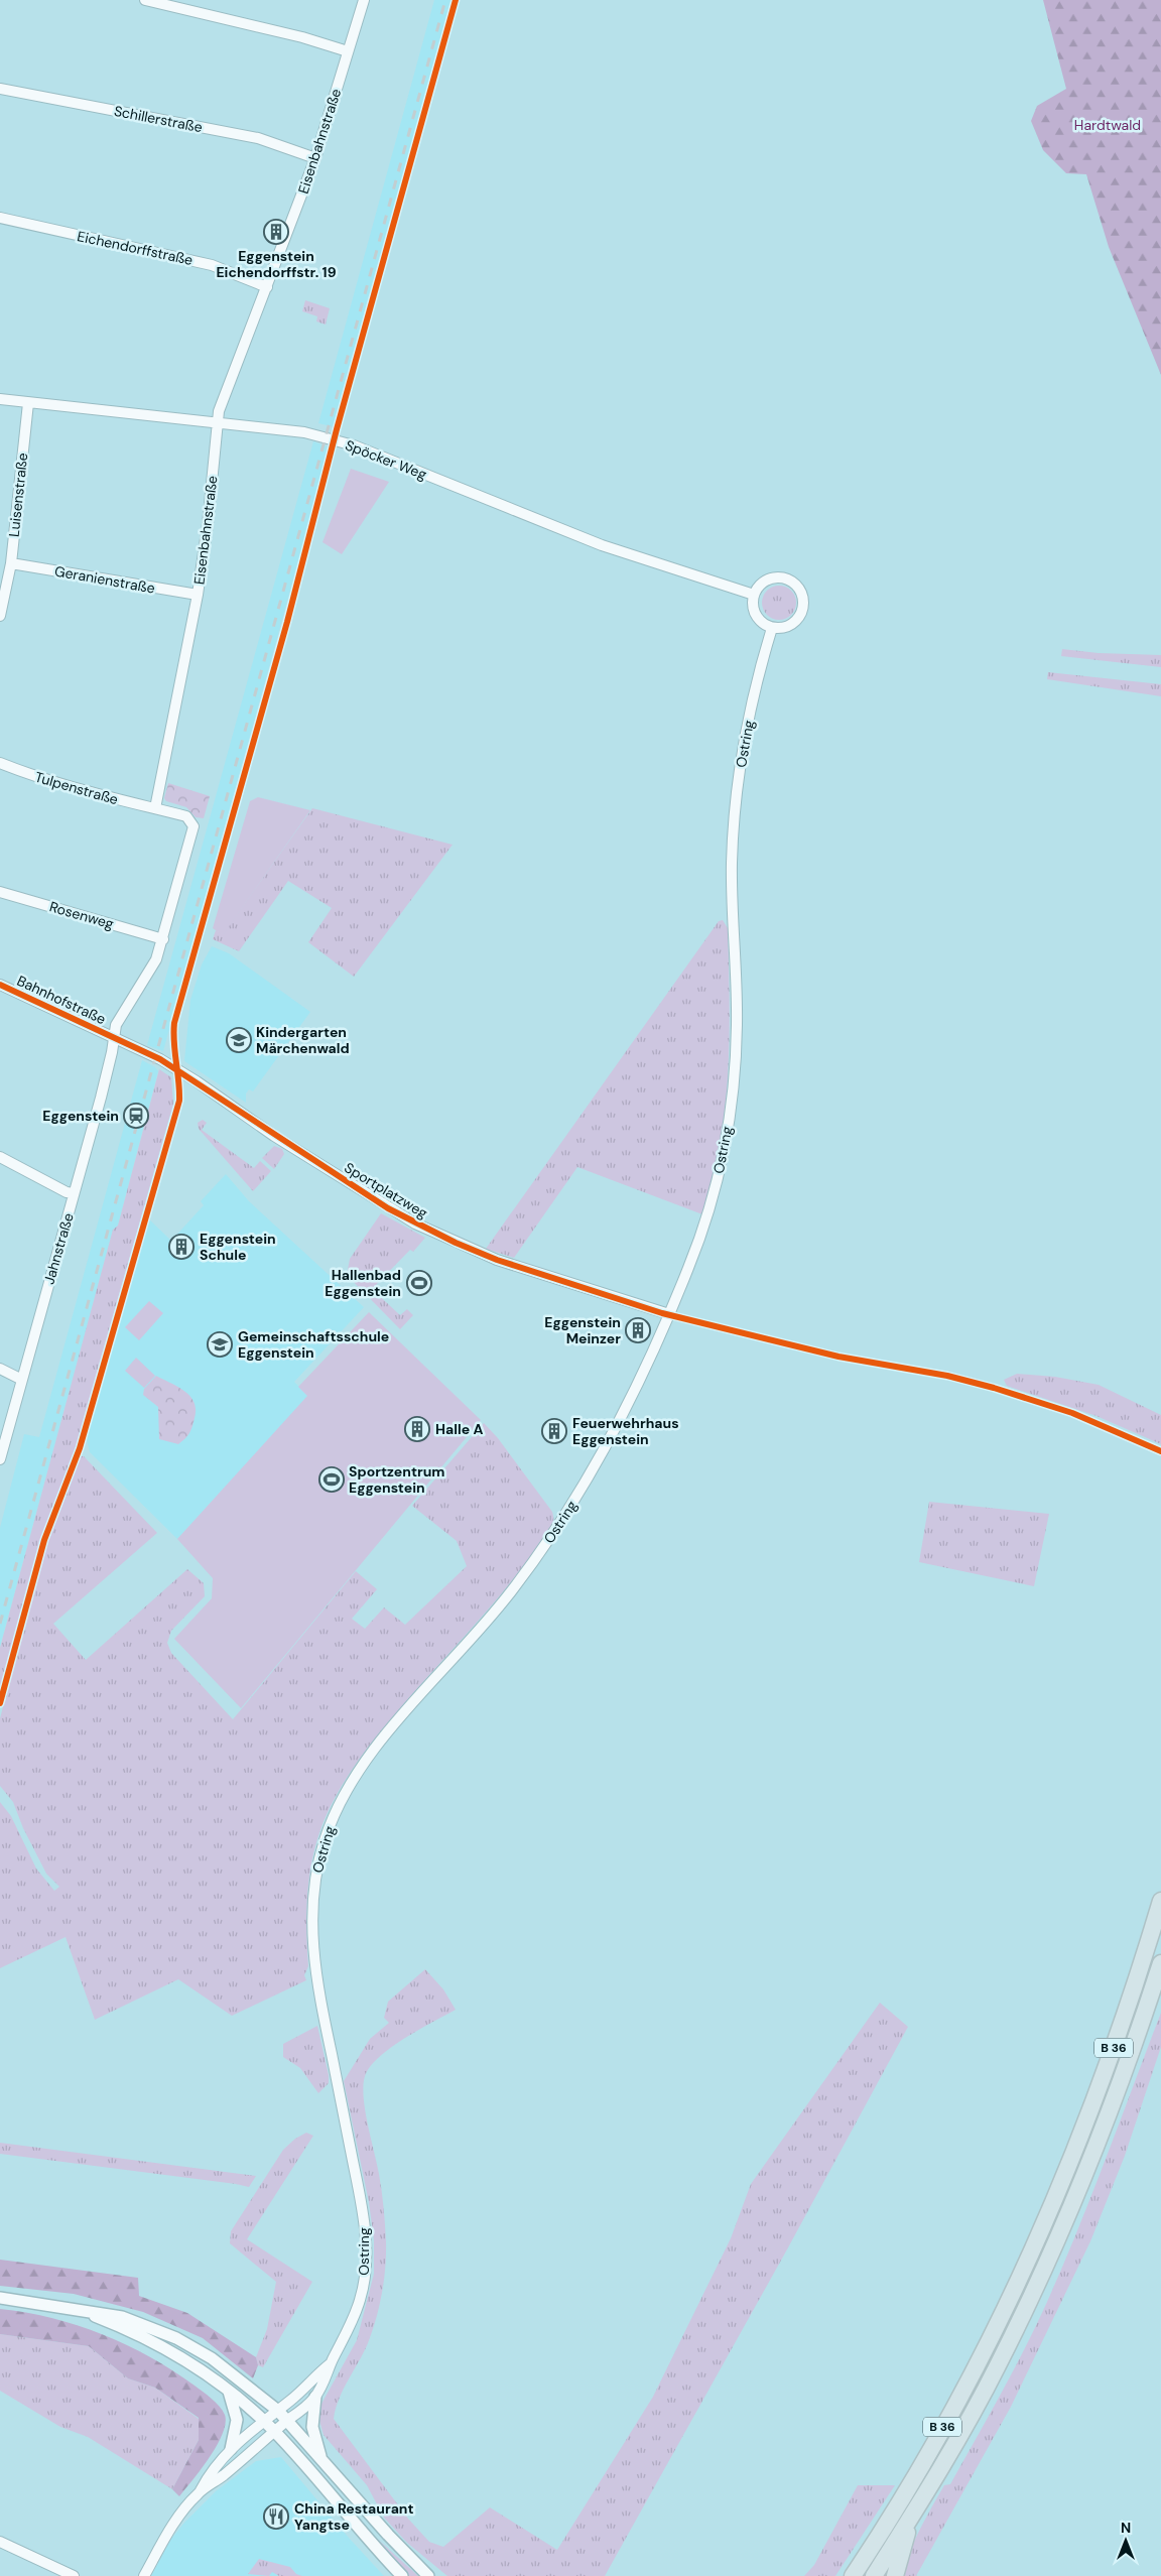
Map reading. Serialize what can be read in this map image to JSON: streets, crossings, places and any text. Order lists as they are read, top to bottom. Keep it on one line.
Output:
{"streets":{"highway":["B 36"],"street":["Schillerstraße","Eisenbahnstraße","Eichendorffstraße","Spöcker Weg","Luisenstraße","Geranienstraße","Ostring","Tulpenstraße","Rosenweg","Bahnhofstraße","Sportplatzweg","Jahnstraße"]},"crossings":[["Schillerstraße","Eisenbahnstraße"],["Eisenbahnstraße","Eichendorffstraße"],["Eisenbahnstraße","Spöcker Weg"],["Eisenbahnstraße","Geranienstraße"],["Eisenbahnstraße","Tulpenstraße"],["Spöcker Weg","Luisenstraße"],["Spöcker Weg","Ostring"],["Luisenstraße","Geranienstraße"],["Ostring","Sportplatzweg"],["Bahnhofstraße","Sportplatzweg"],["Bahnhofstraße","Jahnstraße"],["Sportplatzweg","Jahnstraße"]],"parks":["Hardtwald"],"places":{"building":["Eggenstein Eichendorffstr. 19","Eggenstein Schule","Eggenstein Meinzer","Halle A","Feuerwehrhaus Eggenstein"],"school or university":["Kindergarten Märchenwald","Gemeinschaftsschule Eggenstein"],"station":["Eggenstein"],"sports":["Hallenbad Eggenstein","Sportzentrum Eggenstein"],"restaurant":["China Restaurant Yangtse"]},"north":"top"}
